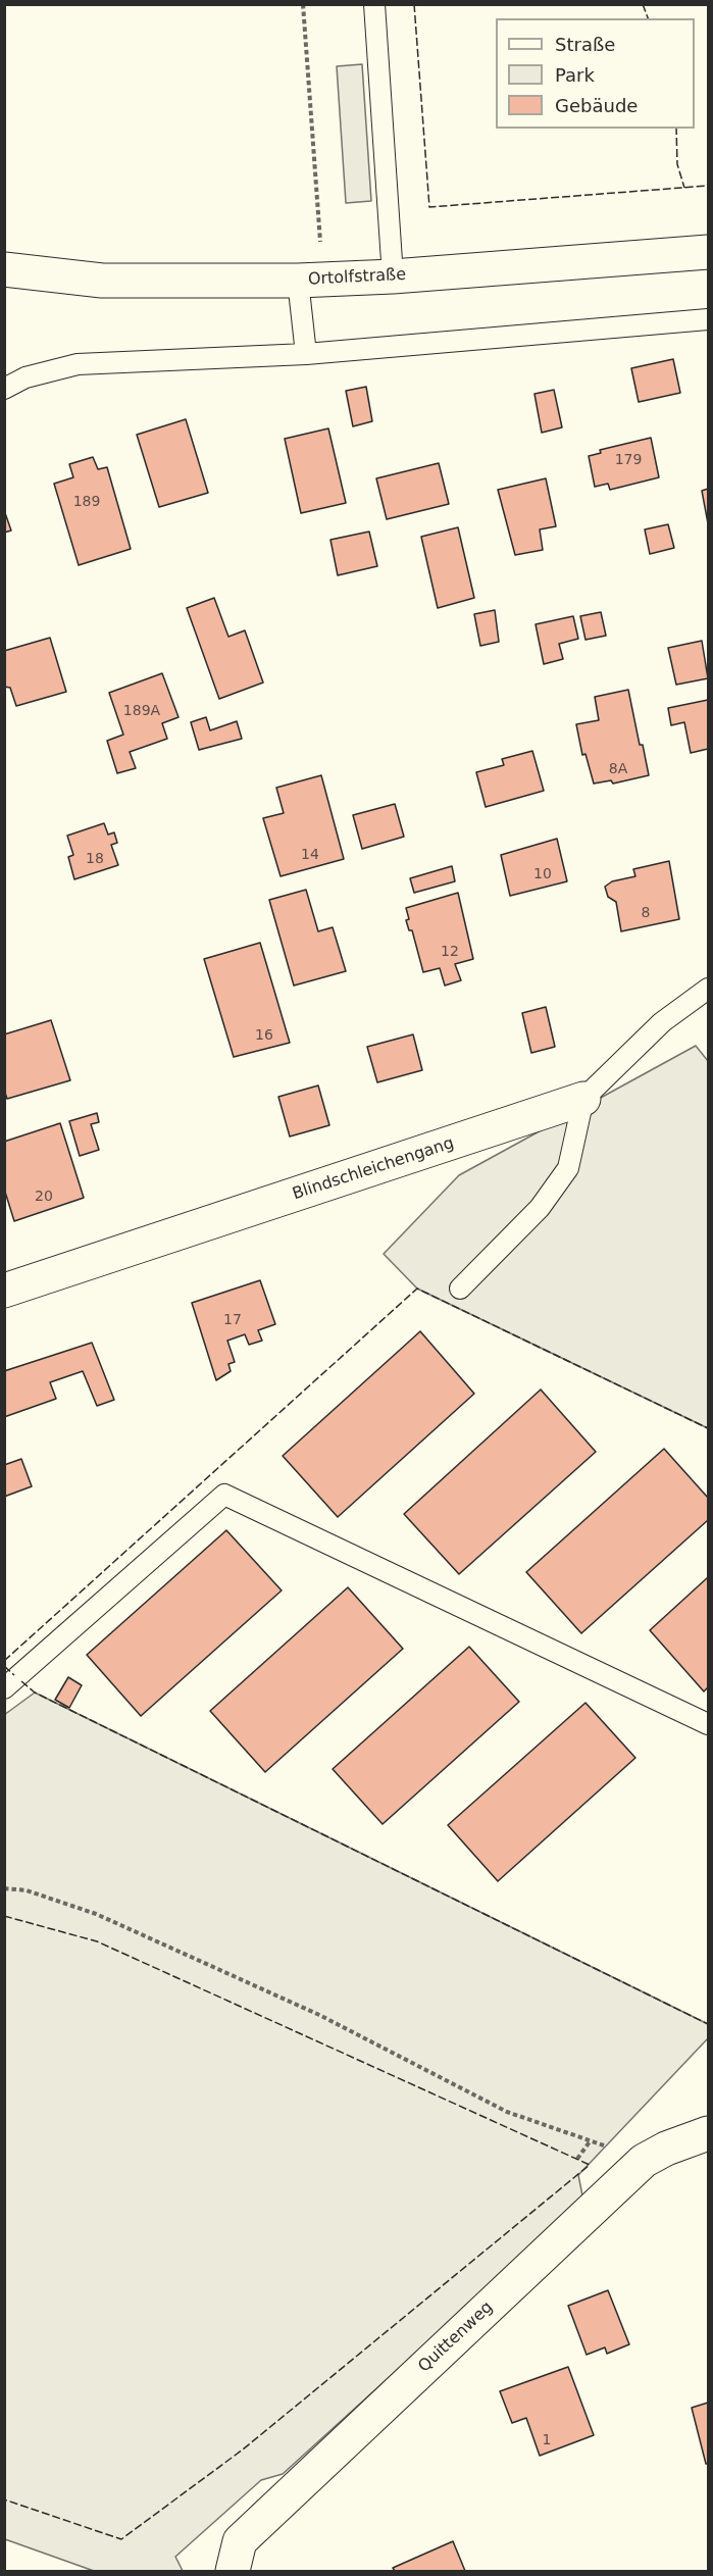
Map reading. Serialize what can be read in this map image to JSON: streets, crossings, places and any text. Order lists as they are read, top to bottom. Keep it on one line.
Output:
{"streets":{"street":["Ortolfstraße","Blindschleichengang","Quittenweg"]},"house_numbers":["179","189","189A","8A","14","18","10","8","12","16","20","17","1"],"legend":["Straße","Park","Gebäude"]}
